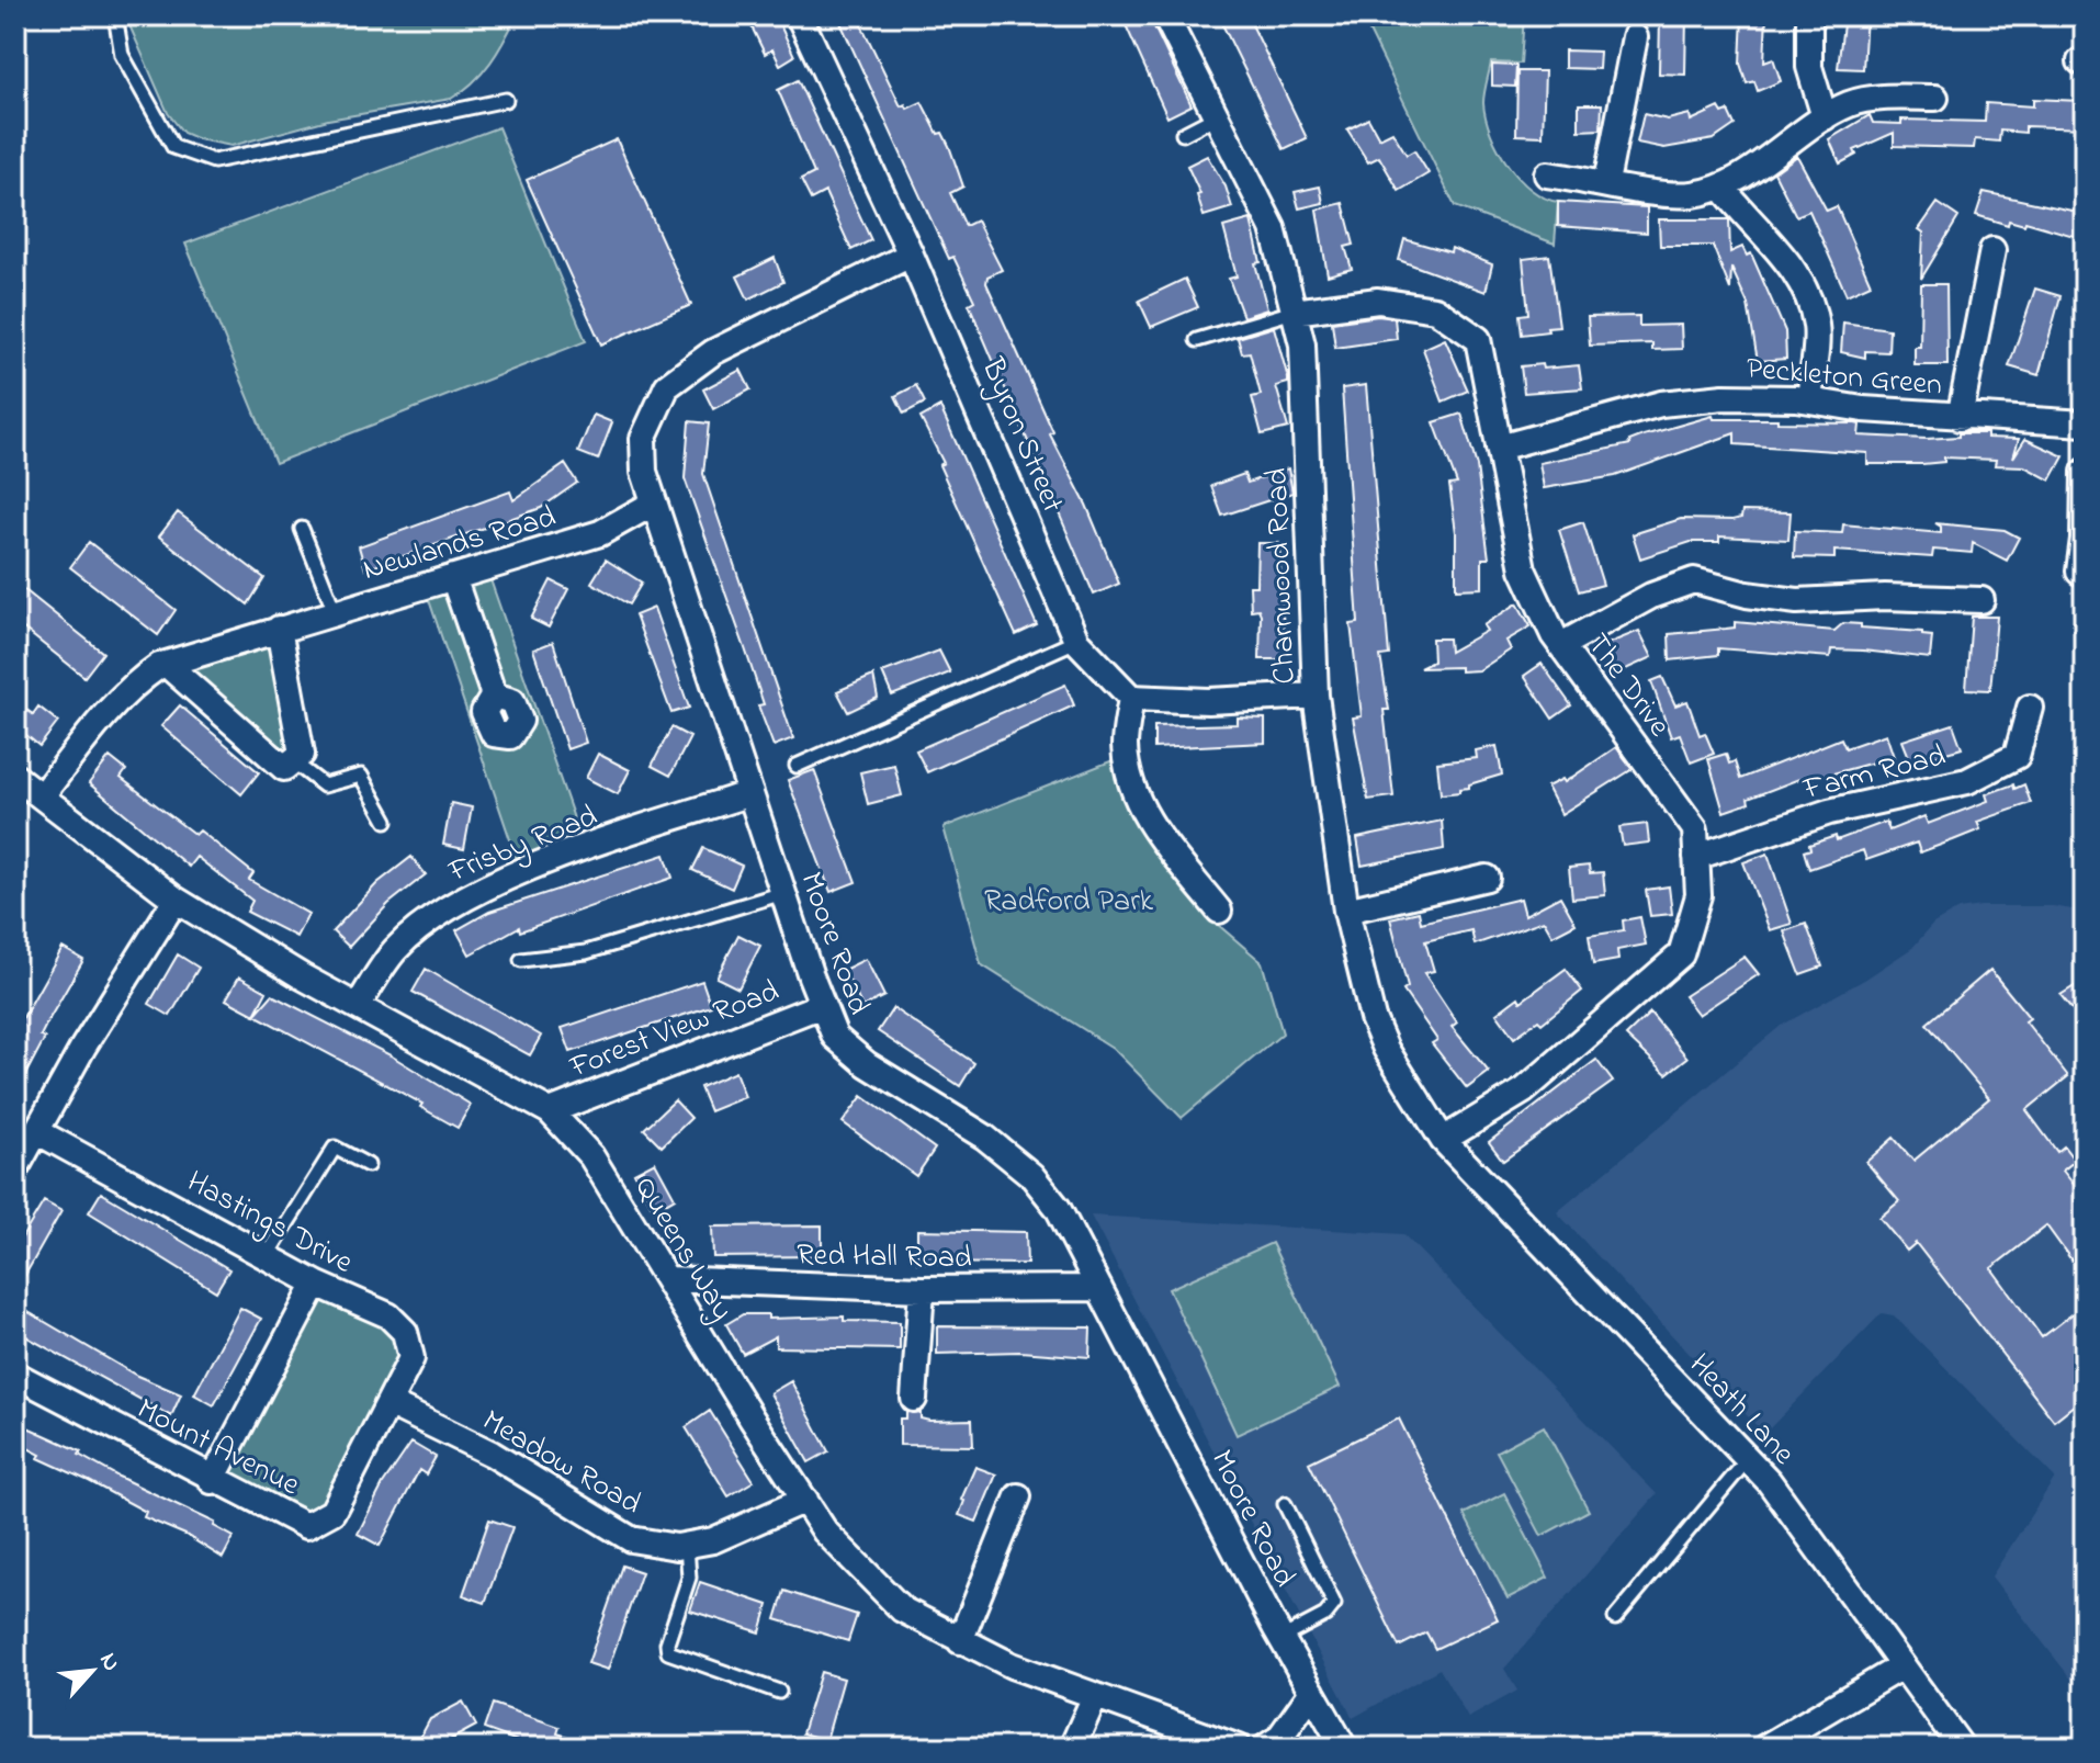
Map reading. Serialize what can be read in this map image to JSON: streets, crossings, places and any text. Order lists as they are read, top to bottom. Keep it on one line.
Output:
{"streets":{"street":["Peckleton Green","Byron Street","Newlands Road","Charnwood Road","The Drive","Farm Road","Frisby Road","Moore Road","Forest View Road","Hastings Drive","Queens Way","Red Hall Road","Heath Lane","Mount Avenue","Meadow Road"]},"crossings":[["Peckleton Green","The Drive"],["Byron Street","Moore Road"],["Newlands Road","Moore Road"],["Newlands Road","Queens Way"],["Charnwood Road","The Drive"],["Charnwood Road","Heath Lane"],["The Drive","Farm Road"],["The Drive","Heath Lane"],["Frisby Road","Moore Road"],["Frisby Road","Queens Way"],["Moore Road","Forest View Road"],["Moore Road","Red Hall Road"],["Forest View Road","Queens Way"],["Hastings Drive","Mount Avenue"],["Hastings Drive","Meadow Road"],["Queens Way","Red Hall Road"],["Queens Way","Meadow Road"],["Mount Avenue","Meadow Road"]],"parks":["Radford Park"],"north":"top right"}
